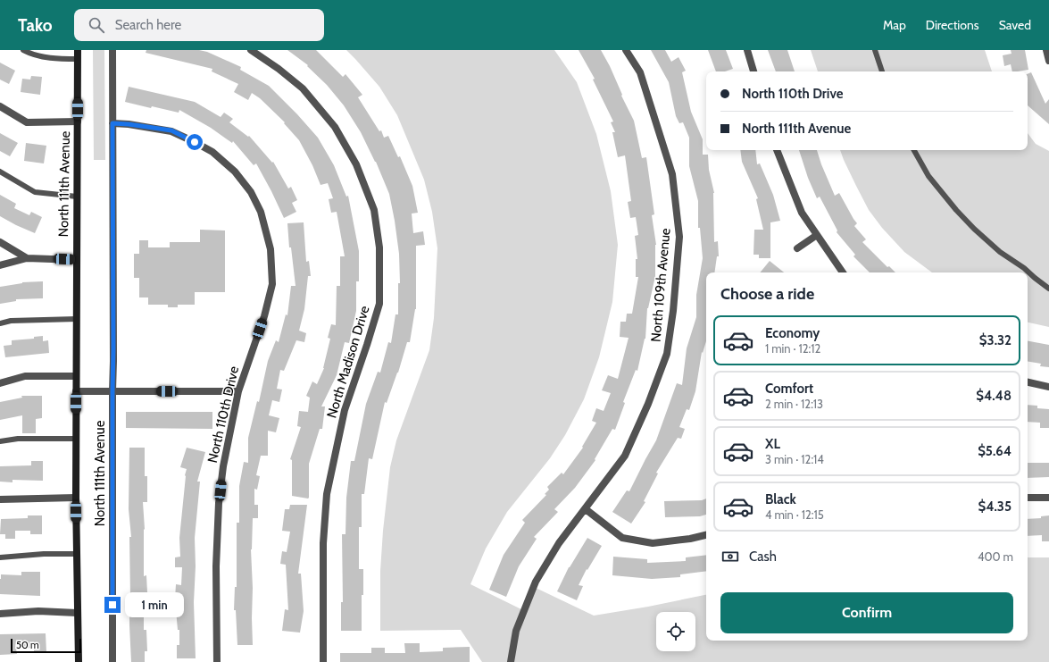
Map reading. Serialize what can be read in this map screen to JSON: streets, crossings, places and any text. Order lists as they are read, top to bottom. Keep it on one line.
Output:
{"streets":{"street":["North 111th Avenue","North 109th Avenue","North Madison Drive","North 110th Drive"]},"crossings":[["North 111th Avenue","North 110th Drive"]],"scale_bar":"50 m","page":{"header":"Tako","search":"Search here","nav":["Map","Directions","Saved"],"banner":["North 110th Drive","North 111th Avenue"],"heading":"Choose a ride","list":[{"name":"Economy","note":"1 min · 12:12","value":"$3.32"},{"name":"Comfort","note":"2 min · 12:13","value":"$4.48"},{"name":"XL","note":"3 min · 12:14","value":"$5.64"},{"name":"Black","note":"4 min · 12:15","value":"$4.35"}],"pay":["Cash","400 m"],"buttons":"Confirm","bubble":"1 min","scale":"50 m"}}
